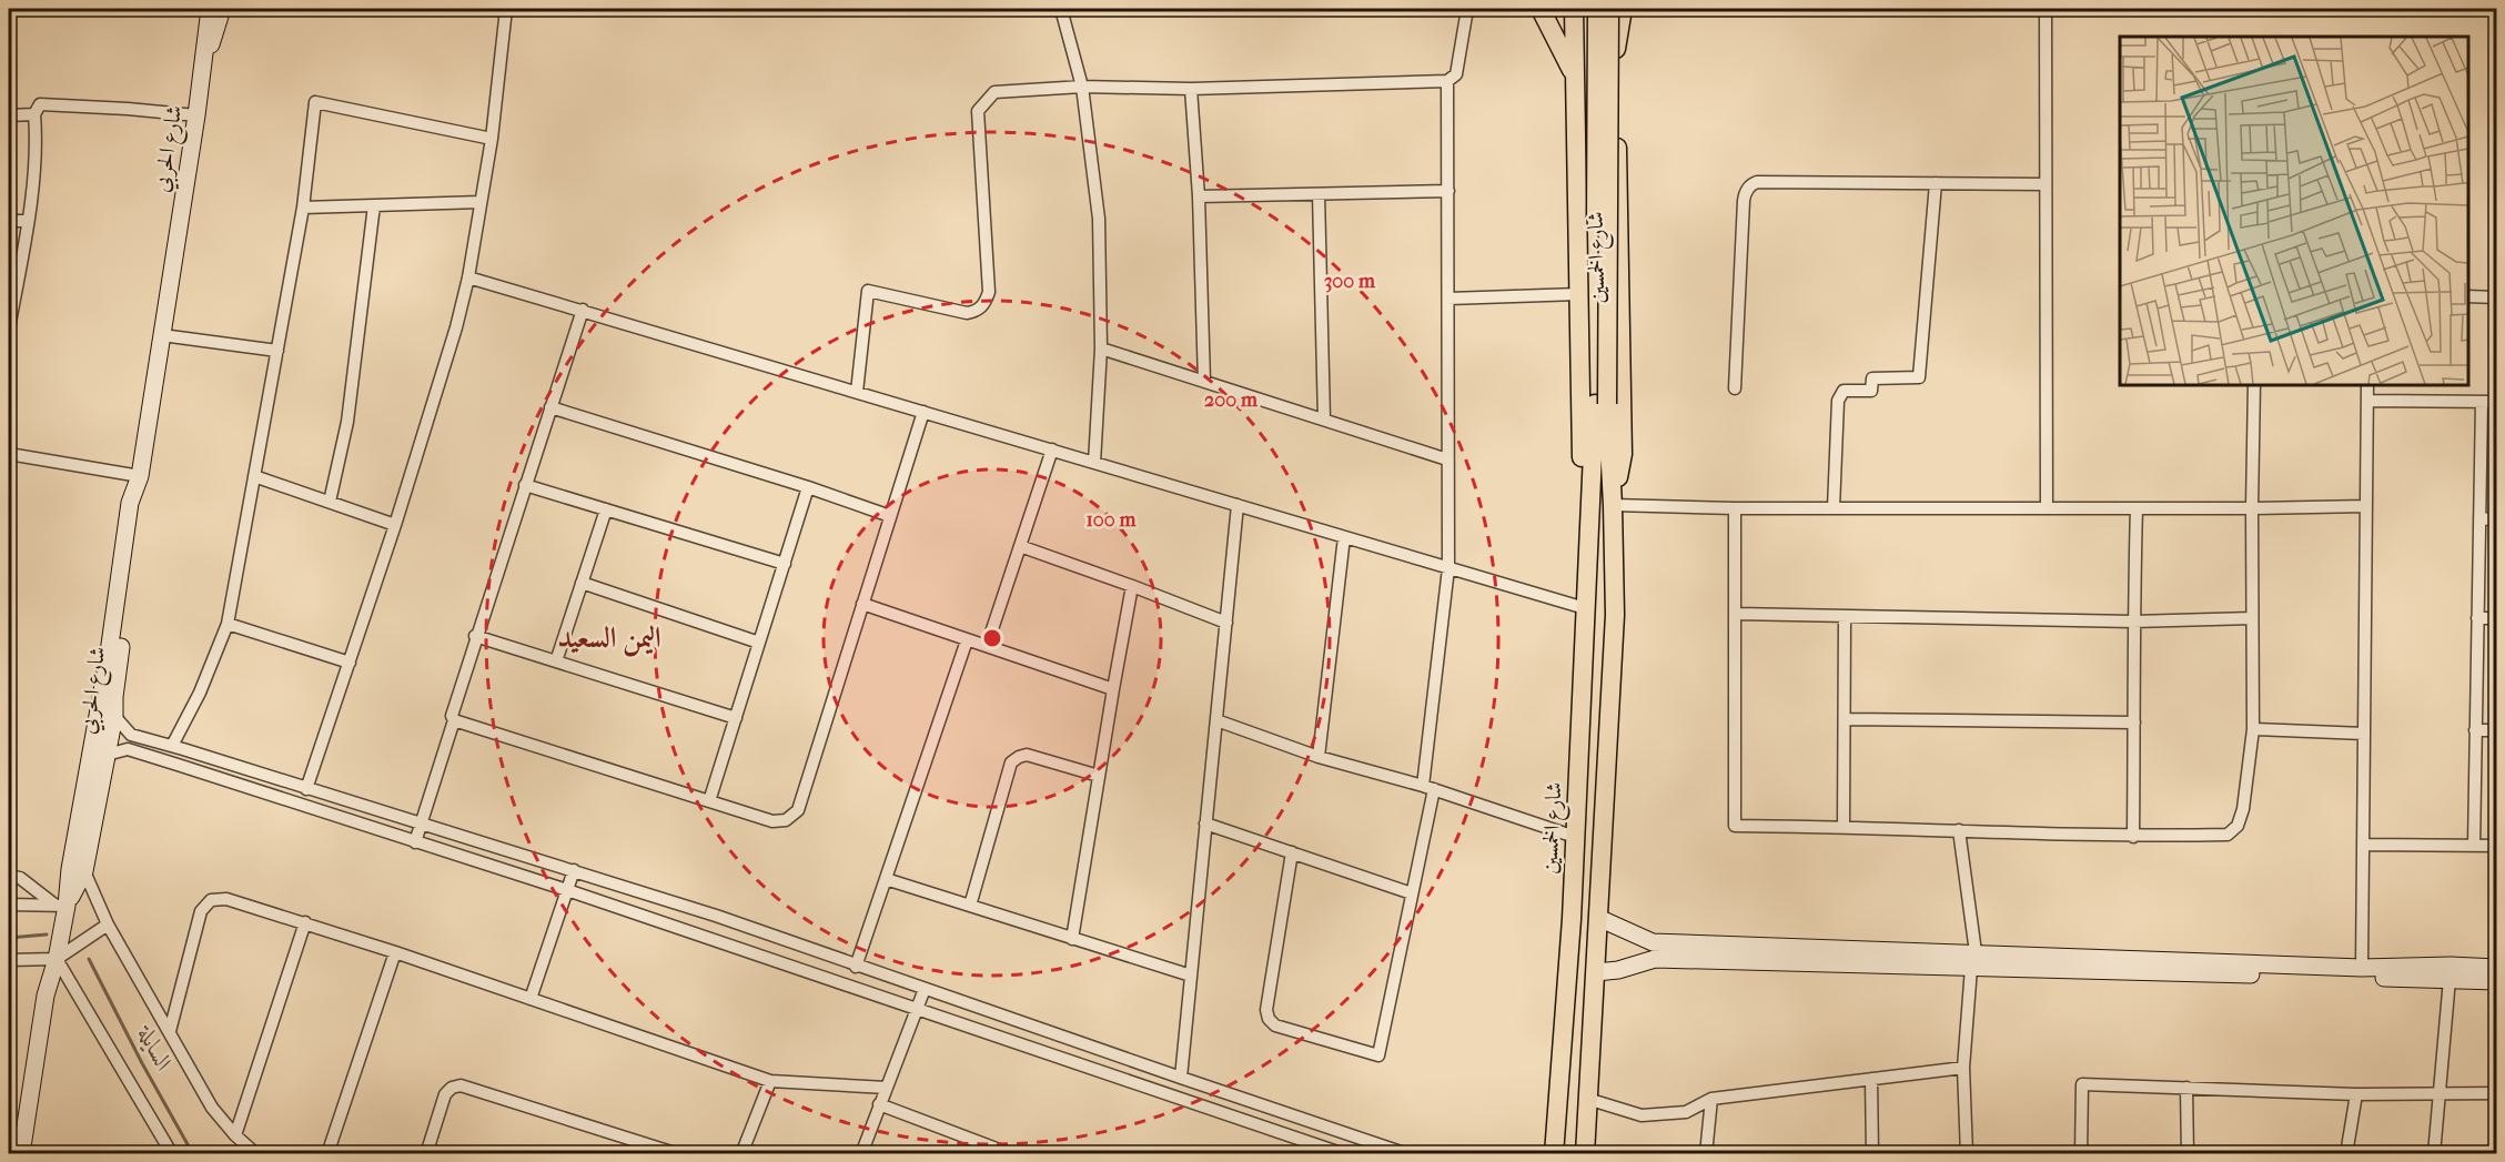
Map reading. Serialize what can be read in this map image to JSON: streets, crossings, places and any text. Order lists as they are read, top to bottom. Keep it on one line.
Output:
{"streets":{"main road":["شارع الخمسين"],"street":["شارع الحربي"]},"districts":["اليمن السعيد"],"water":["السايلة"],"rings":["300 m","200 m","100 m"]}
